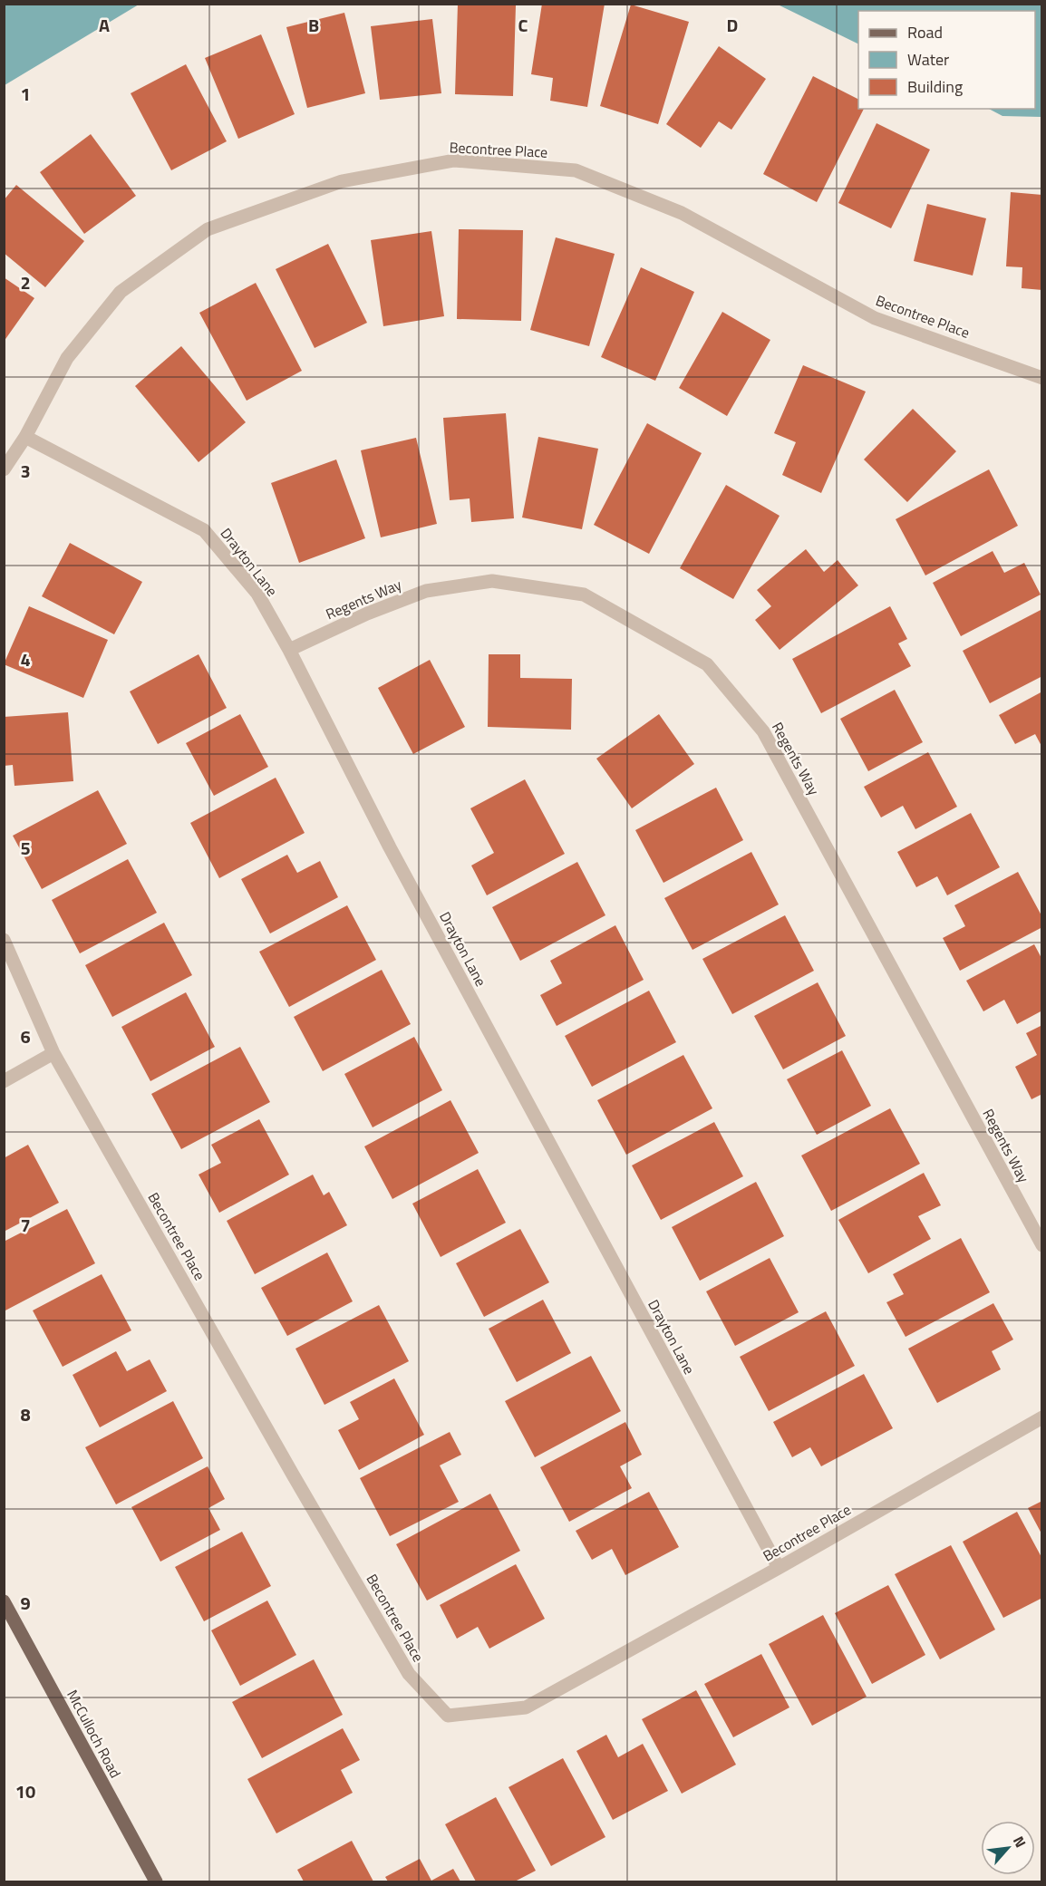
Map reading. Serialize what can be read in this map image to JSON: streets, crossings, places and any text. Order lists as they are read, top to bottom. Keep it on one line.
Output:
{"streets":{"main road":["McCulloch Road"],"street":["Becontree Place","Drayton Lane","Regents Way"]},"crossings":[["Becontree Place","Drayton Lane"],["Drayton Lane","Regents Way"]],"legend":["Road","Water","Building"],"north":"top right","grid":{"columns":["A","B","C","D"],"rows":["1","2","3","4","5","6","7","8","9","10"]}}
